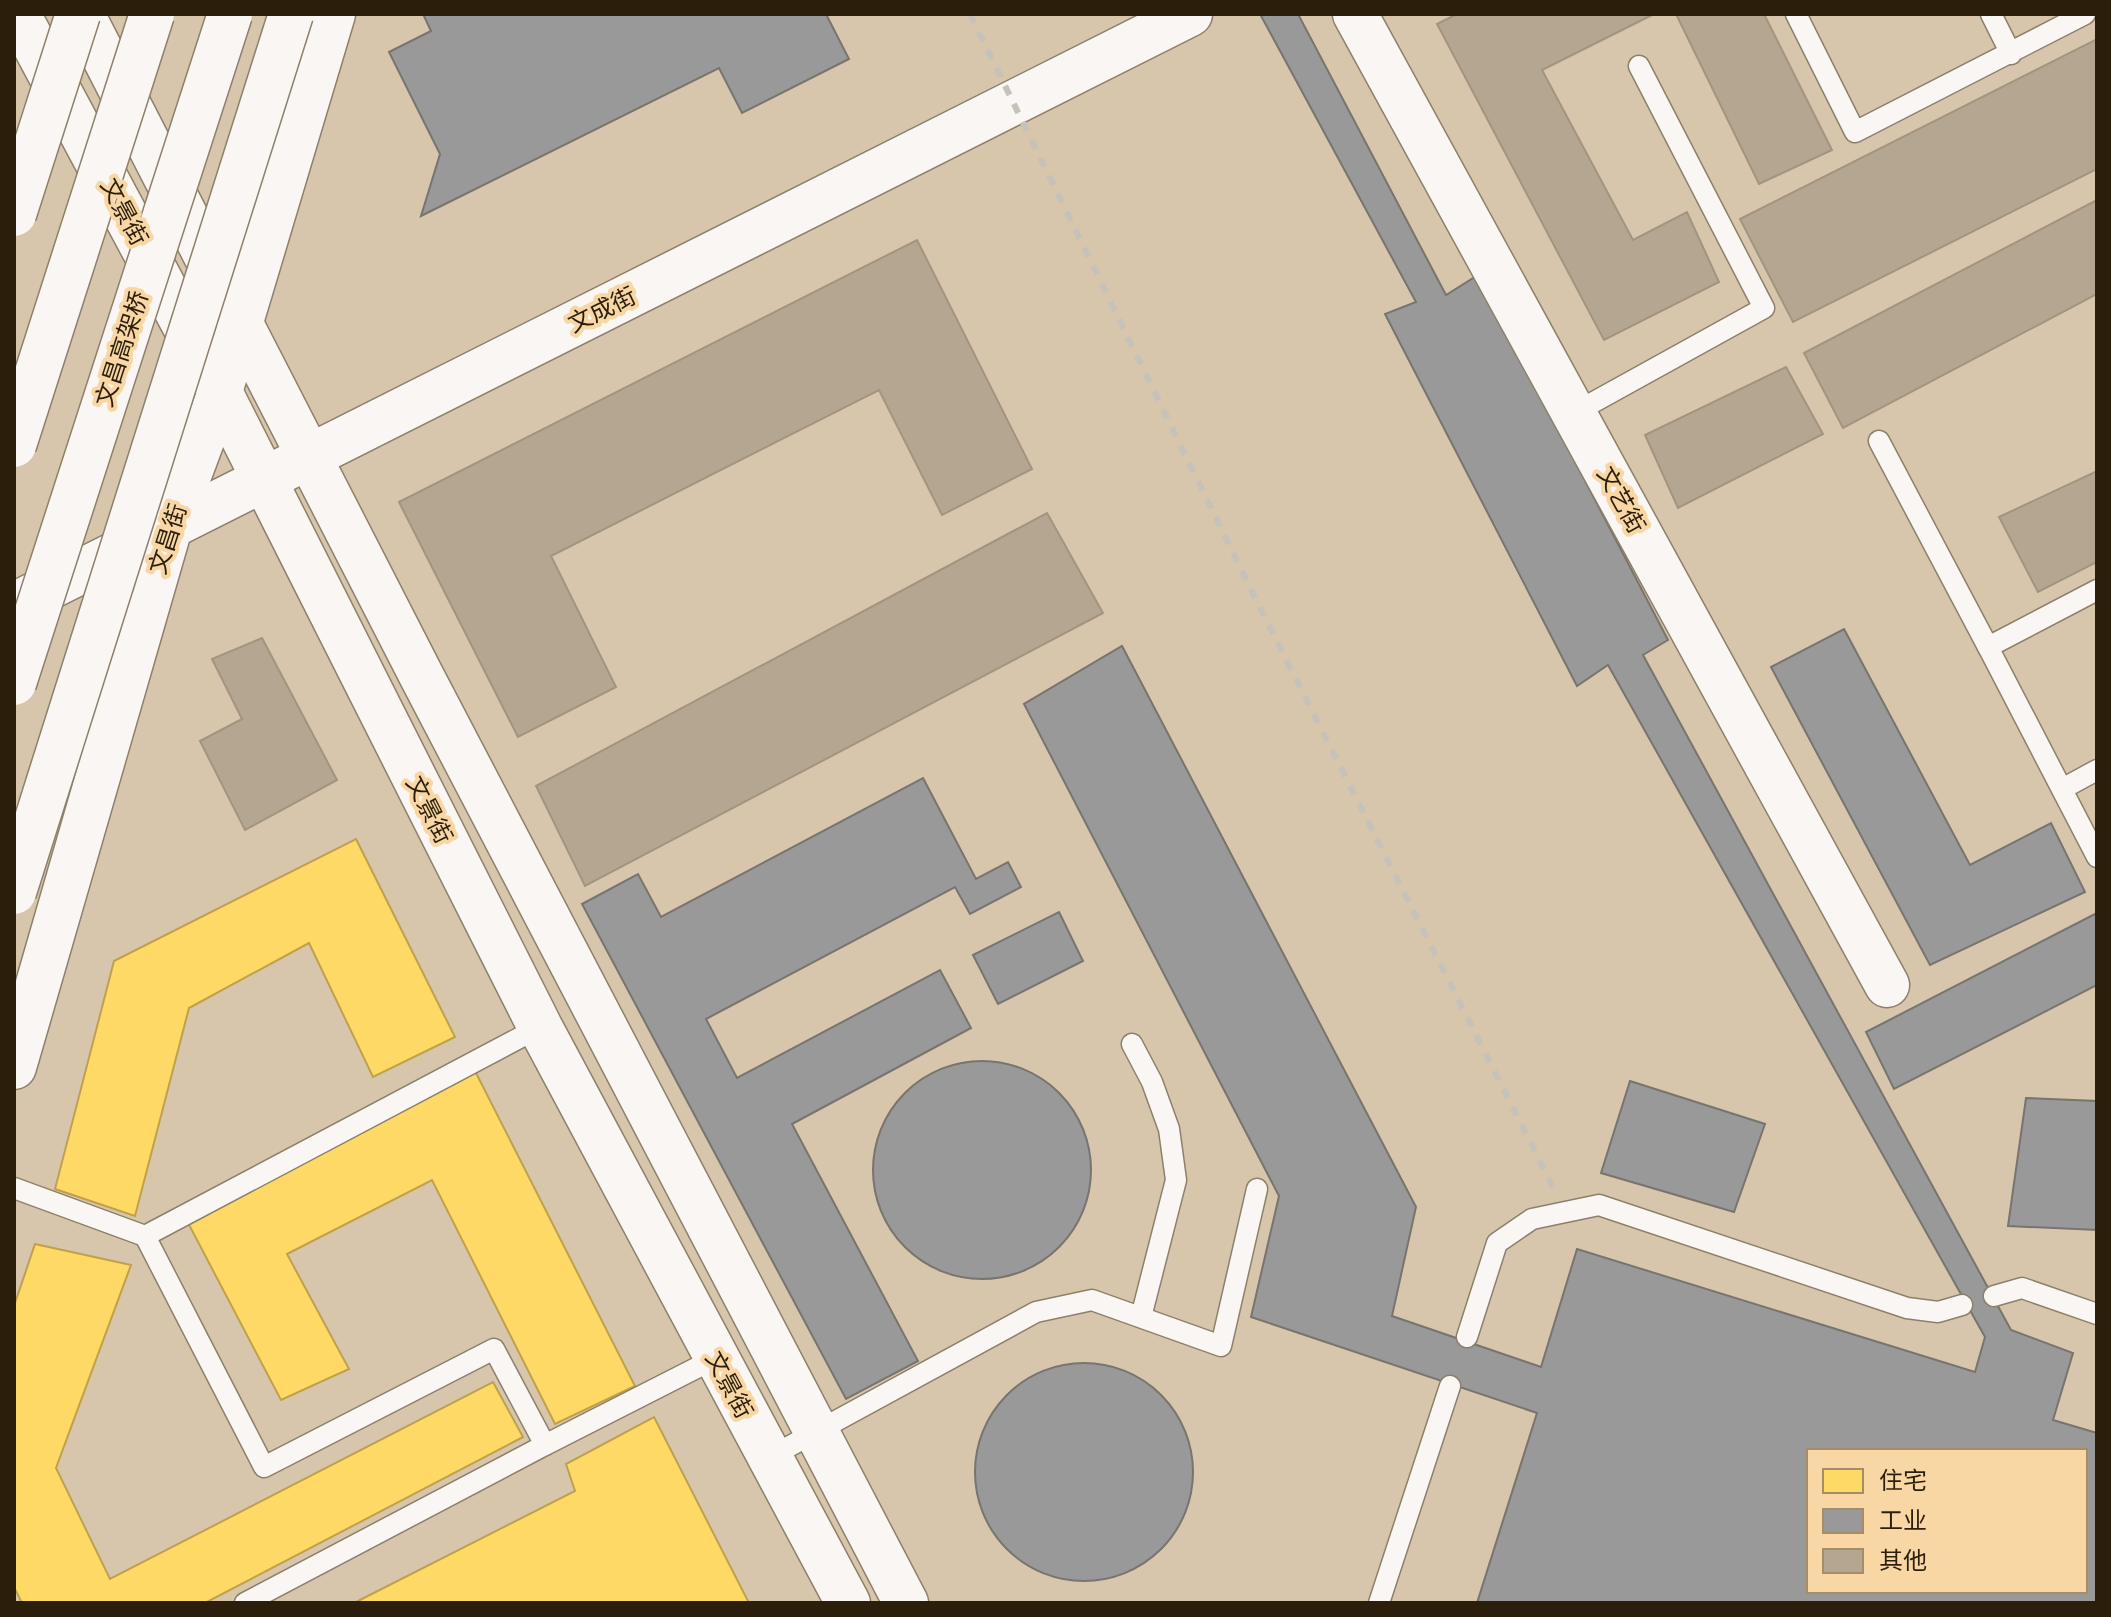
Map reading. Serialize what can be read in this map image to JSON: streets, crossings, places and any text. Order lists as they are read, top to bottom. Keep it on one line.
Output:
{"streets":{"main road":["文景街","文成街","文昌高架桥","文艺街","文昌街"]},"crossings":[["文景街","文成街"],["文景街","文昌街"],["文成街","文昌街"]],"legend":["住宅","工业","其他"]}
